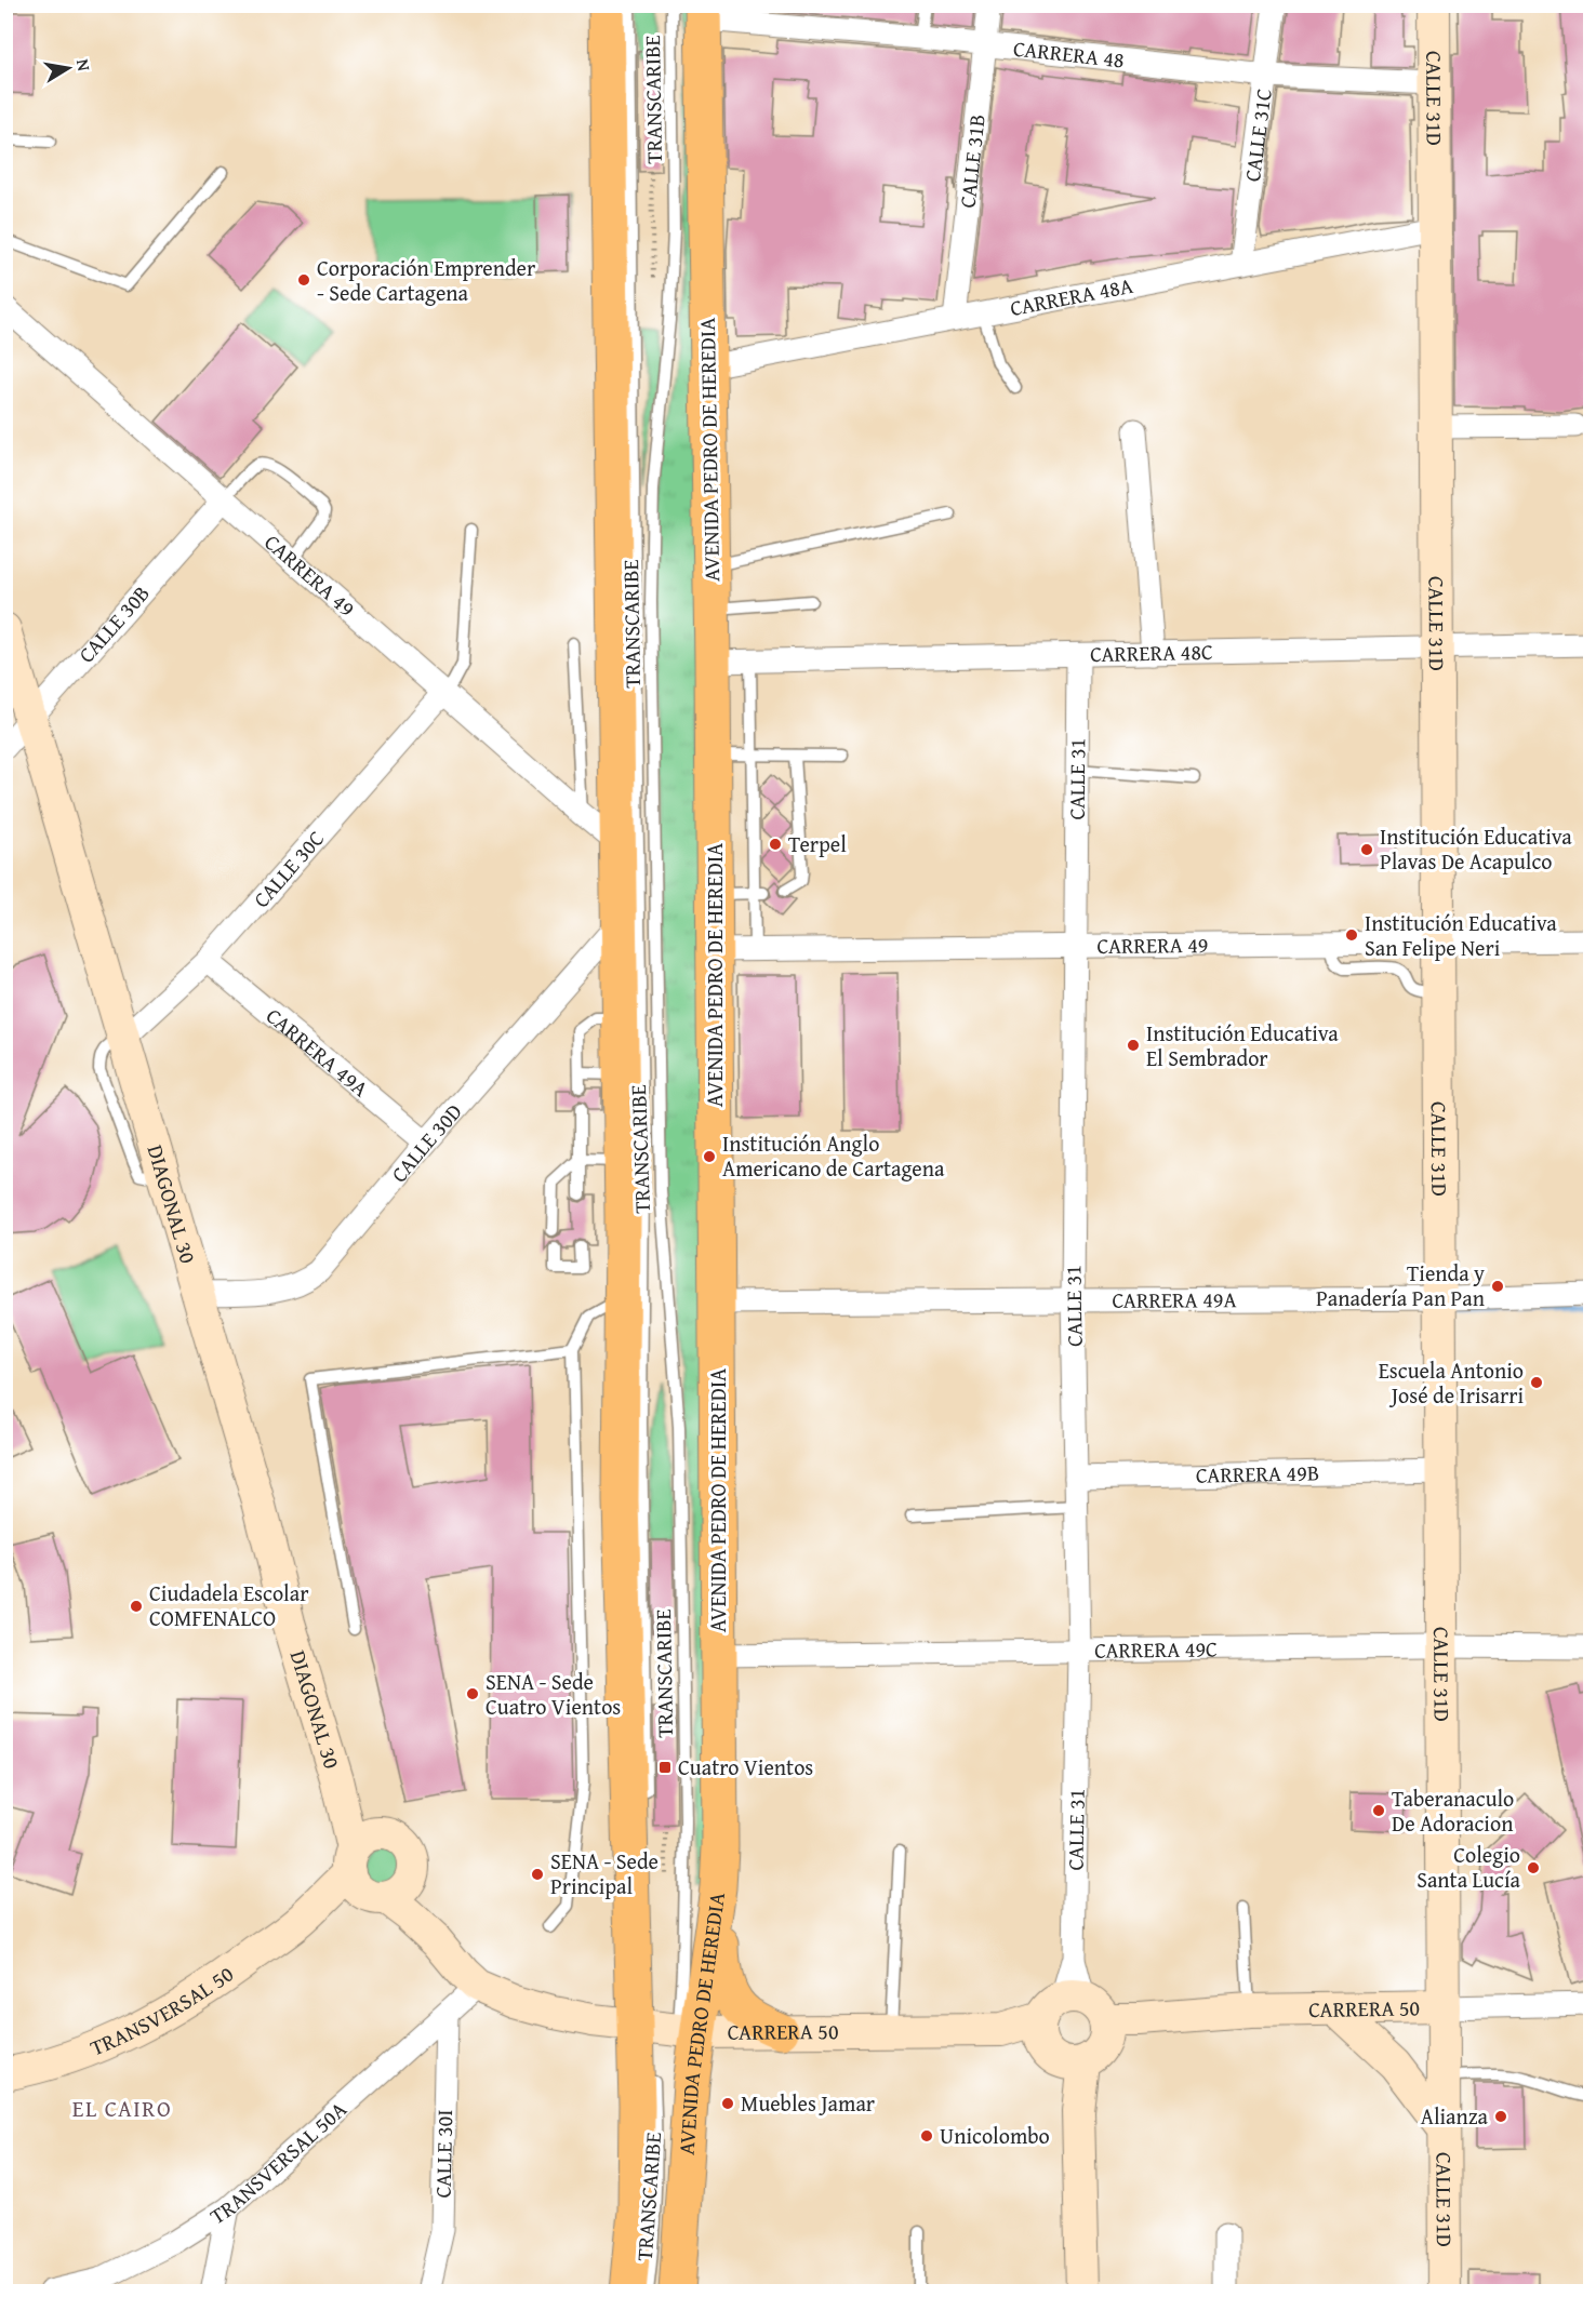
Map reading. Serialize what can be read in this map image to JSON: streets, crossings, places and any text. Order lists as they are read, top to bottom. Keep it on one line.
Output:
{"streets":{"highway":["AVENIDA PEDRO DE HEREDIA"],"street":["CARRERA 48","CALLE 31D","CALLE 31C","CALLE 31B","CARRERA 48A","CARRERA 49","CALLE 30B","CARRERA 48C","CALLE 31","CALLE 30C","CARRERA 49A","CALLE 30D","DIAGONAL 30","CARRERA 49B","CARRERA 49C","CARRERA 50","TRANSVERSAL 50","CALLE 30I","TRANSVERSAL 50A"],"lane":["TRANSCARIBE"]},"crossings":[["CARRERA 48","CALLE 31D"],["CARRERA 48","CALLE 31C"],["CARRERA 48","CALLE 31B"],["CARRERA 48","AVENIDA PEDRO DE HEREDIA"],["CALLE 31D","CARRERA 48A"],["CALLE 31D","CARRERA 49"],["CALLE 31D","CARRERA 48C"],["CALLE 31D","CARRERA 49A"],["CALLE 31D","CARRERA 49B"],["CALLE 31D","CARRERA 49C"],["CALLE 31D","CARRERA 50"],["TRANSCARIBE","AVENIDA PEDRO DE HEREDIA"],["TRANSCARIBE","CARRERA 50"],["CALLE 31C","CARRERA 48A"],["CALLE 31B","CARRERA 48A"],["CARRERA 48A","AVENIDA PEDRO DE HEREDIA"],["AVENIDA PEDRO DE HEREDIA","CARRERA 49"],["AVENIDA PEDRO DE HEREDIA","CARRERA 48C"],["AVENIDA PEDRO DE HEREDIA","CARRERA 49A"],["AVENIDA PEDRO DE HEREDIA","CALLE 30D"],["AVENIDA PEDRO DE HEREDIA","CARRERA 49C"],["AVENIDA PEDRO DE HEREDIA","CARRERA 50"],["CARRERA 49","CALLE 30B"],["CARRERA 49","CALLE 31"],["CARRERA 49","CALLE 30C"],["CALLE 30B","DIAGONAL 30"],["CARRERA 48C","CALLE 31"],["CALLE 31","CARRERA 49A"],["CALLE 31","CARRERA 49B"],["CALLE 31","CARRERA 49C"],["CALLE 31","CARRERA 50"],["CALLE 30C","CARRERA 49A"],["CALLE 30C","DIAGONAL 30"],["CARRERA 49A","CALLE 30D"],["CALLE 30D","DIAGONAL 30"],["DIAGONAL 30","CARRERA 50"],["DIAGONAL 30","TRANSVERSAL 50"],["CARRERA 50","TRANSVERSAL 50"],["CARRERA 50","TRANSVERSAL 50A"],["CALLE 30I","TRANSVERSAL 50A"]],"districts":["EL CAIRO"],"places":{"other":["Corporación Emprender - Sede Cartagena","Terpel","Institución Educativa Plavas De Acapulco","Institución Educativa San Felipe Neri","Institución Educativa El Sembrador","Institución Anglo Americano de Cartagena","Tienda y Panadería Pan Pan","Escuela Antonio José de Irisarri","Ciudadela Escolar COMFENALCO","SENA - Sede Cuatro Vientos","Taberanaculo De Adoracion","Colegio Santa Lucía","SENA - Sede Principal","Muebles Jamar","Alianza","Unicolombo"],"transit":["Cuatro Vientos"]},"north":"right"}
